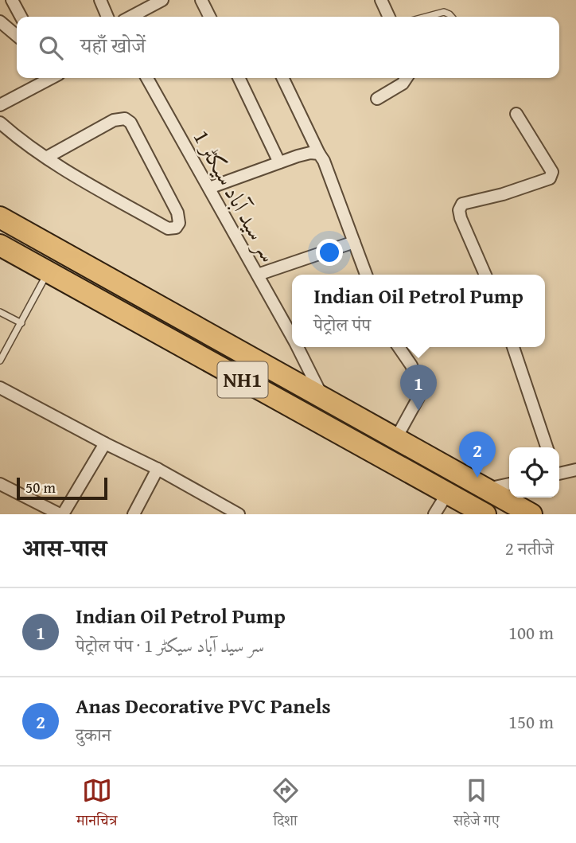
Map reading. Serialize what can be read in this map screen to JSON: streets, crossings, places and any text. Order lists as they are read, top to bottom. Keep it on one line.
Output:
{"streets":{"highway":["NH1"],"street":["سر سید آباد سیکٹر 1"]},"crossings":[["سر سید آباد سیکٹر 1","NH1"]],"scale_bar":"50 m","page":{"search":"यहाँ खोजें","popup":["Indian Oil Petrol Pump","पेट्रोल पंप"],"pins":["1","2"],"scale":"50 m","heading":["आस-पास","2 नतीजे"],"list":[{"mark":"1","name":"Indian Oil Petrol Pump","note":"पेट्रोल पंप · سر سید آباد سیکٹر 1","value":"100 m"},{"mark":"2","name":"Anas Decorative PVC Panels","note":"दुकान","value":"150 m"}],"nav":["मानचित्र","दिशा","सहेजे गए"]}}
